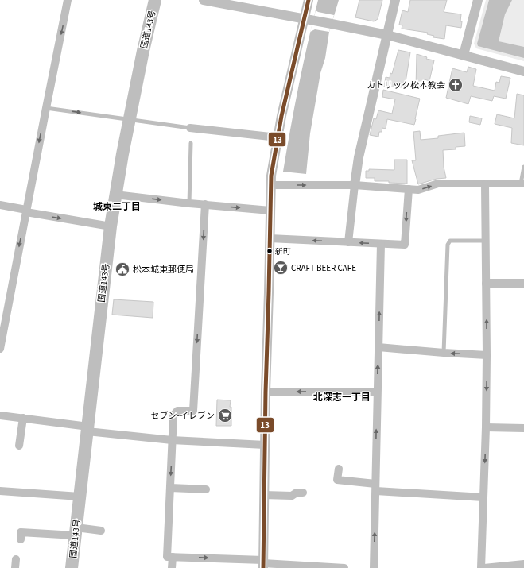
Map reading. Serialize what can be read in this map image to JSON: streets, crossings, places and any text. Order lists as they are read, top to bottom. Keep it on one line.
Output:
{"streets":{"highway":["国道143号"]},"districts":["城東二丁目","北深志一丁目"],"places":{"church":["カトリック松本教会"],"other":["新町"],"bar":["CRAFT BEER CAFE"],"public building":["松本城東郵便局"],"supermarket":["セブン-イレブン"]},"lines":["transit line 13"]}
